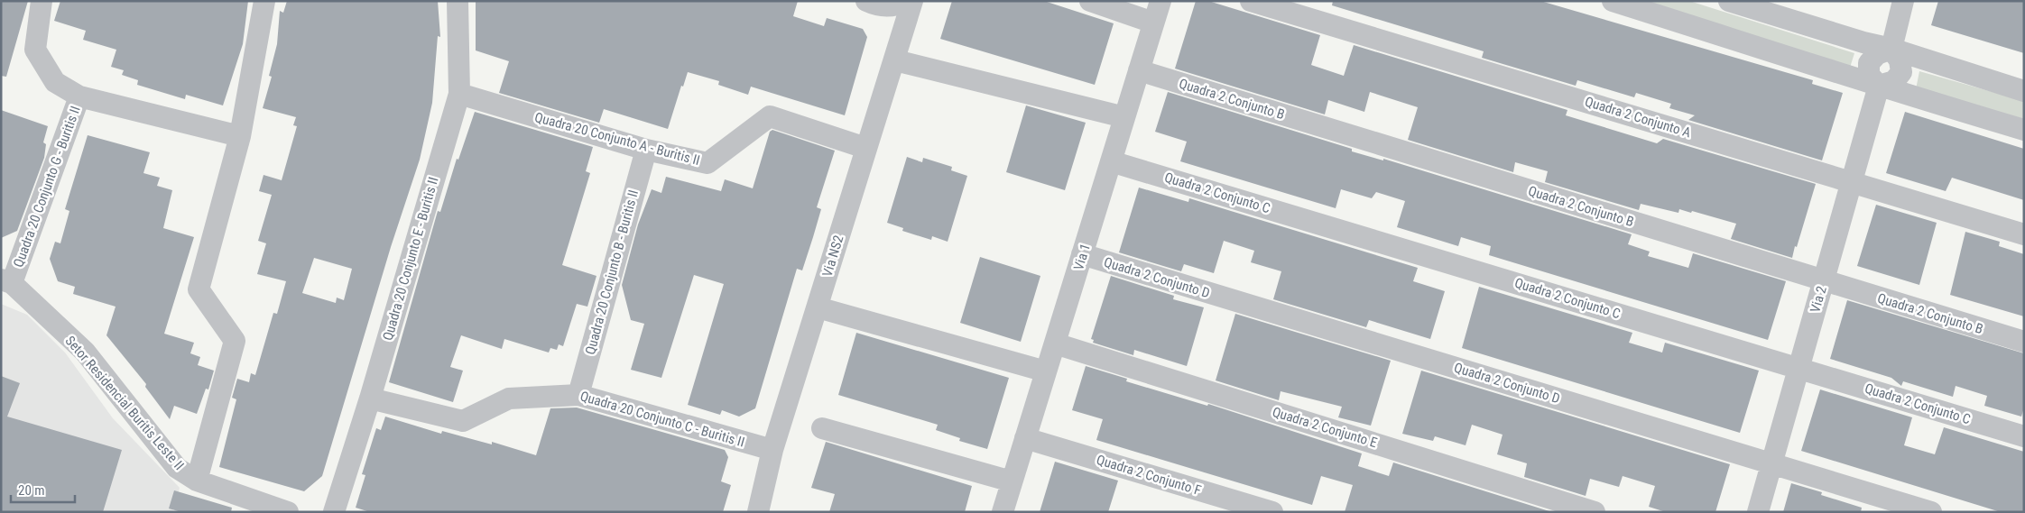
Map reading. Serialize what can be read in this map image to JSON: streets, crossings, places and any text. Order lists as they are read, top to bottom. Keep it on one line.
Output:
{"streets":{"street":["Quadra 2 Conjunto B","Quadra 2 Conjunto A","Quadra 20 Conjunto A - Buritis II","Quadra 20 Conjunto G - Buritis II","Quadra 2 Conjunto C","Via NS2","Via 1","Quadra 20 Conjunto E - Buritis II","Quadra 20 Conjunto B - Buritis II","Quadra 2 Conjunto D","Via 2","Setor Residencial Buritis Leste II","Quadra 20 Conjunto C - Buritis II","Quadra 2 Conjunto E","Quadra 2 Conjunto F"]},"crossings":[["Quadra 2 Conjunto B","Via 1"],["Quadra 2 Conjunto B","Via 2"],["Quadra 2 Conjunto A","Via 2"],["Quadra 20 Conjunto A - Buritis II","Via NS2"],["Quadra 20 Conjunto A - Buritis II","Quadra 20 Conjunto E - Buritis II"],["Quadra 20 Conjunto A - Buritis II","Quadra 20 Conjunto B - Buritis II"],["Quadra 20 Conjunto G - Buritis II","Setor Residencial Buritis Leste II"],["Quadra 2 Conjunto C","Via 1"],["Quadra 2 Conjunto C","Via 2"],["Via NS2","Quadra 20 Conjunto C - Buritis II"],["Via 1","Quadra 2 Conjunto D"],["Via 1","Quadra 2 Conjunto E"],["Via 1","Quadra 2 Conjunto F"],["Quadra 20 Conjunto E - Buritis II","Quadra 20 Conjunto C - Buritis II"],["Quadra 20 Conjunto B - Buritis II","Quadra 20 Conjunto C - Buritis II"],["Quadra 2 Conjunto D","Via 2"]],"scale_bar":"20 m"}
